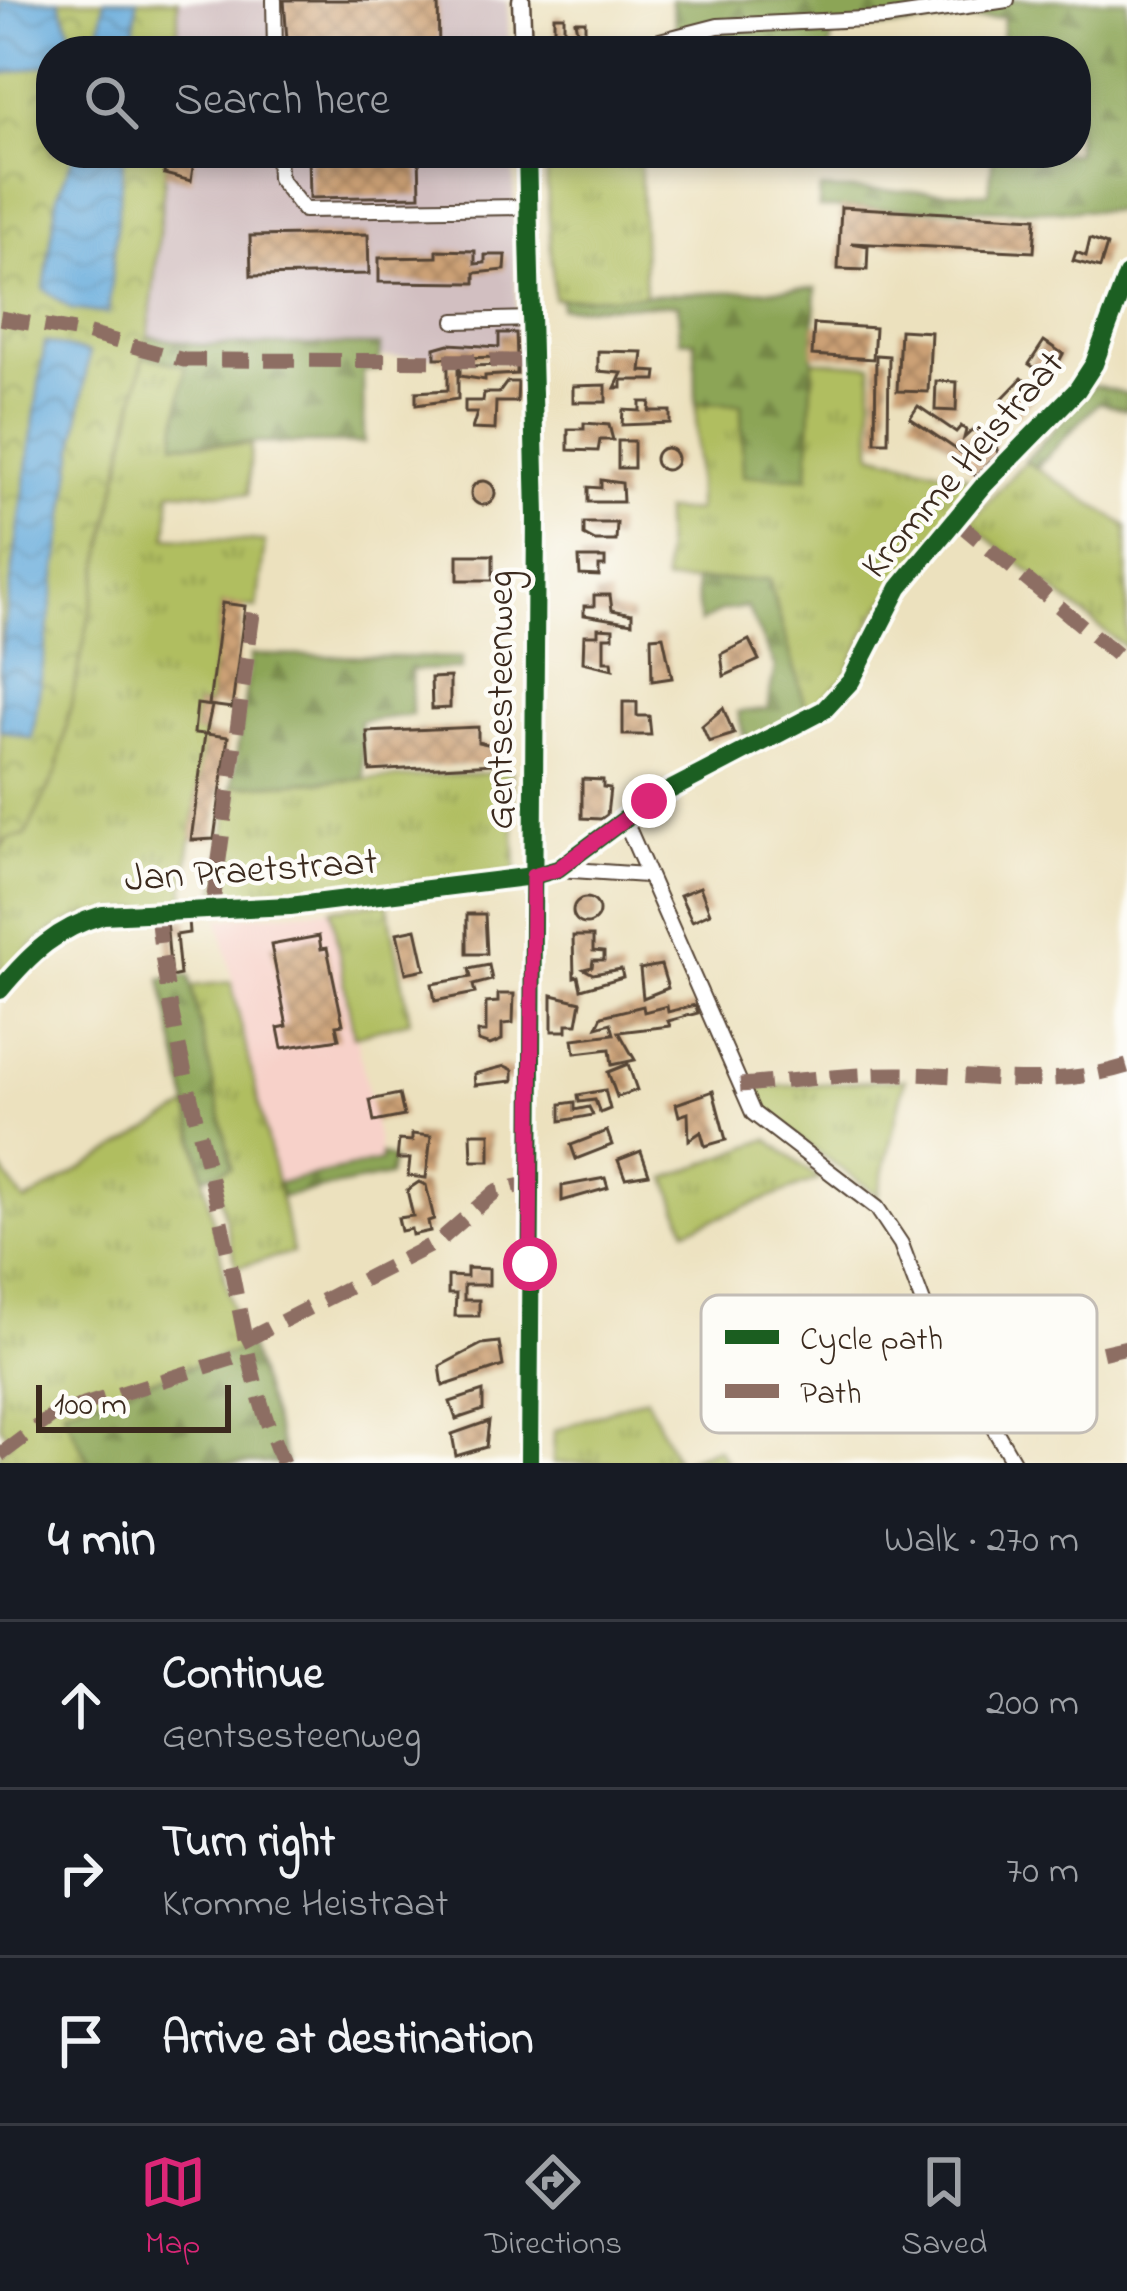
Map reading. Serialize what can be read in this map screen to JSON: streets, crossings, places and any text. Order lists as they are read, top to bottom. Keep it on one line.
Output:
{"streets":{"main road":["Gentsesteenweg"],"street":["Kromme Heistraat","Jan Praetstraat"]},"crossings":[["Kromme Heistraat","Gentsesteenweg"],["Kromme Heistraat","Jan Praetstraat"],["Gentsesteenweg","Jan Praetstraat"]],"legend":["Cycle path","Path"],"scale_bar":"100 m","page":{"search":"Search here","scale":"100 m","heading":["4 min","Walk · 270 m"],"list":[["Continue","Gentsesteenweg","200 m"],["Turn right","Kromme Heistraat","70 m"],"Arrive at destination"],"nav":["Map","Directions","Saved"]}}
